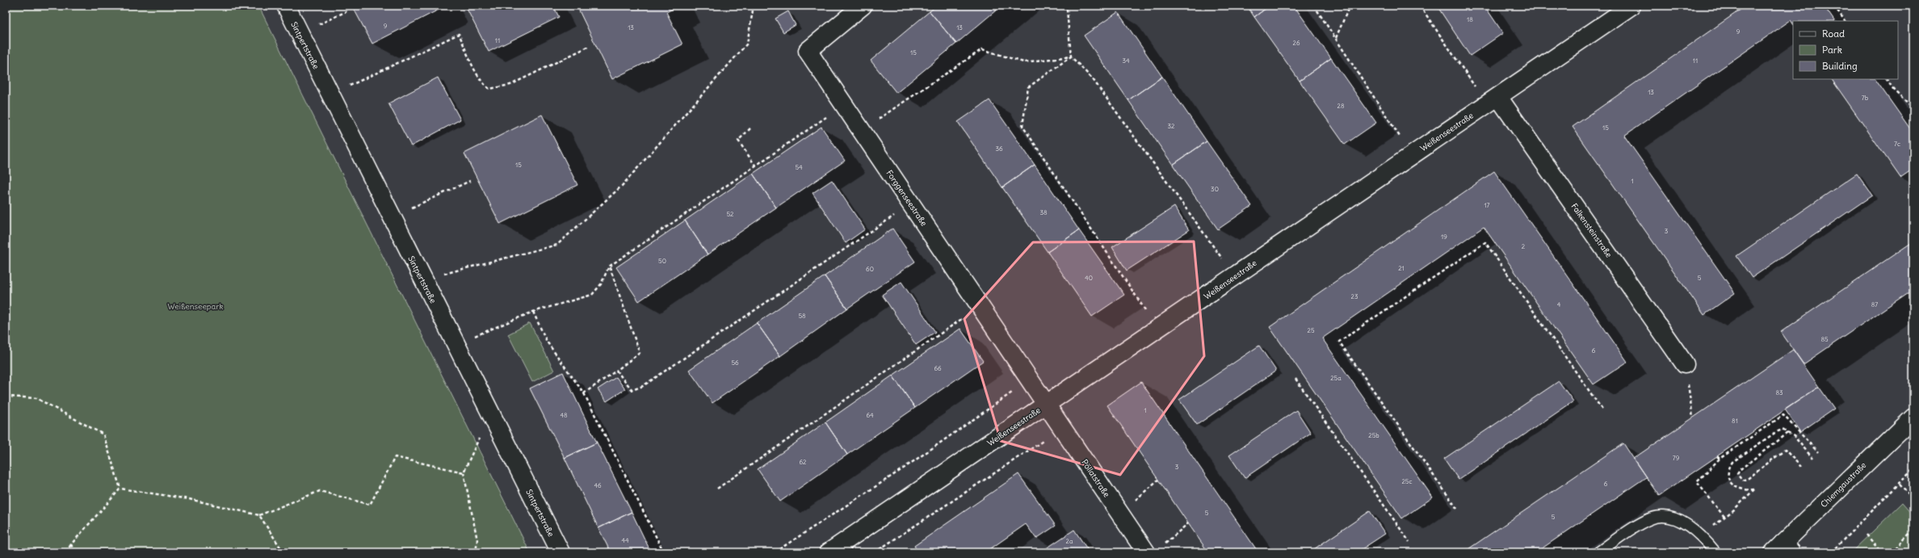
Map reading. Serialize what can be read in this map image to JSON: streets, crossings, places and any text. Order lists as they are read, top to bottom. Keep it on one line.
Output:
{"streets":{"street":["Sintpertstraße","Weißenseestraße","Forggenseestraße","Falkensteinstraße","Pöllatstraße","Chiemgaustraße"]},"crossings":[["Weißenseestraße","Forggenseestraße"],["Weißenseestraße","Falkensteinstraße"],["Weißenseestraße","Pöllatstraße"],["Forggenseestraße","Pöllatstraße"]],"parks":["Weißenseepark"],"house_numbers":["18","9","13","13","9","11","26","15","34","11","13","7b","28","32","15","7c","36","15","54","1","30","17","38","52","3","19","2","50","21","60","40","5","23","4","87","58","25","85","6","56","66","25a","83","1","48","64","81","25b","79","62","3","25c","6","46","5","5","44","2a"],"legend":["Road","Park","Building"]}
